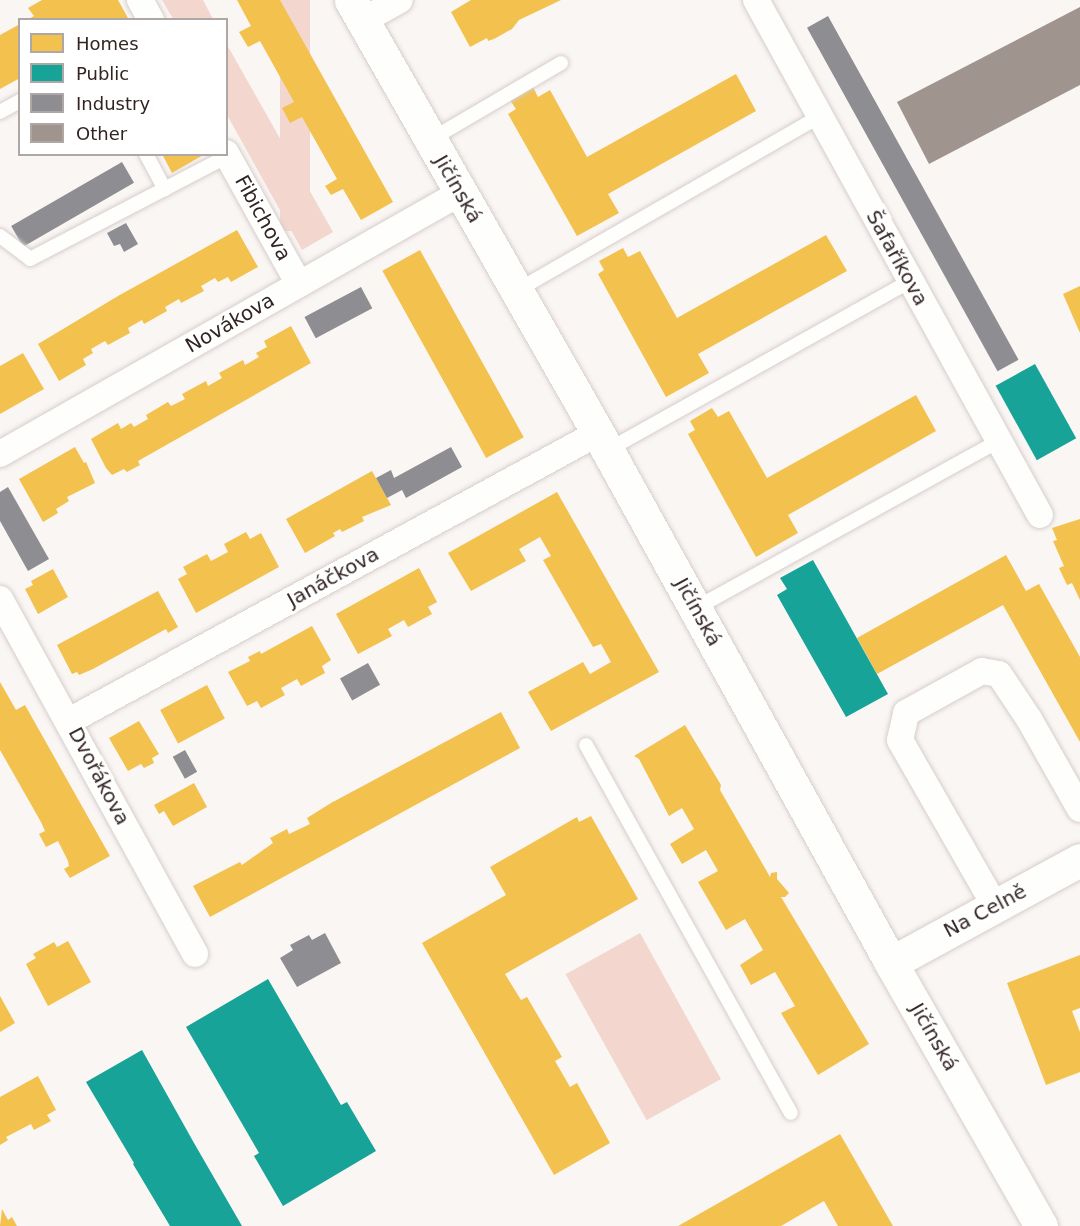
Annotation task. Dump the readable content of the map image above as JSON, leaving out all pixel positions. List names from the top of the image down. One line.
{"streets":{"street":["Jičínská","Fibichova","Šafaříkova","Novákova","Janáčkova","Dvořákova","Na Celně"]},"crossings":[["Jičínská","Novákova"],["Jičínská","Janáčkova"],["Jičínská","Na Celně"],["Fibichova","Novákova"],["Janáčkova","Dvořákova"]],"legend":["Homes","Public","Industry","Other"]}
